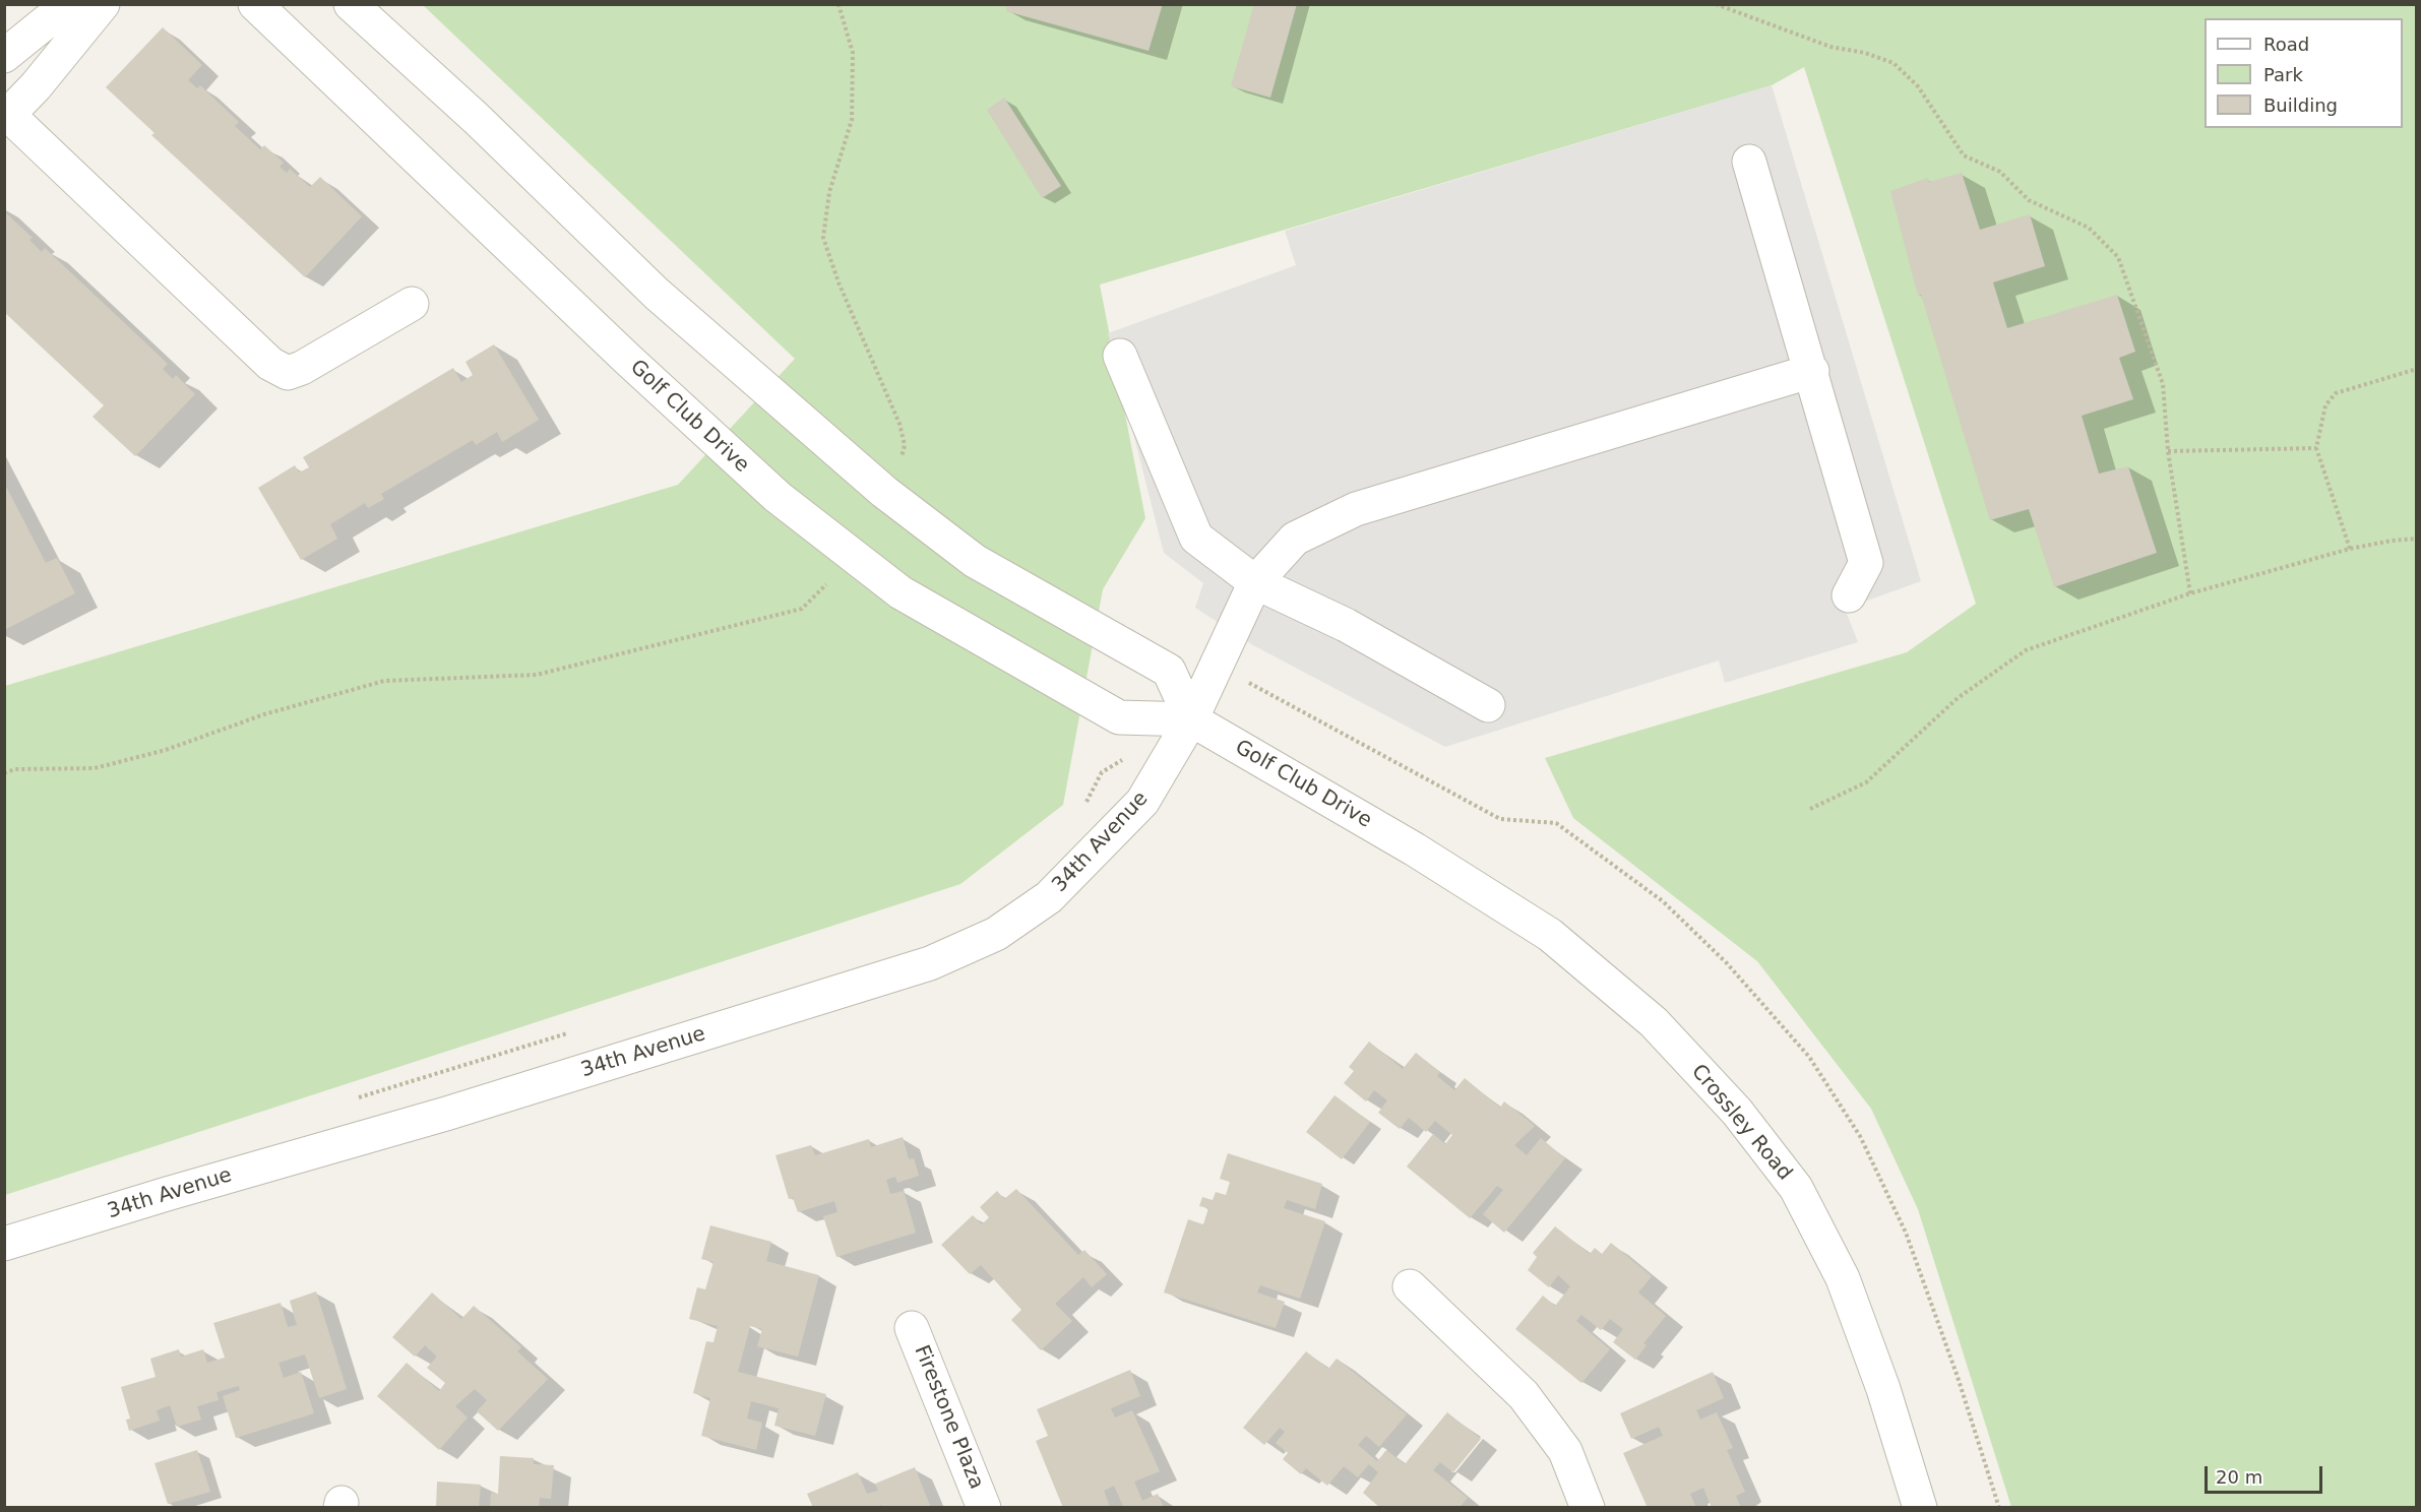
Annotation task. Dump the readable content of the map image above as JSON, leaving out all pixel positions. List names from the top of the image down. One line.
{"streets":{"street":["Golf Club Drive","34th Avenue","Crossley Road","Firestone Plaza"]},"crossings":[["Golf Club Drive","34th Avenue"],["Golf Club Drive","Crossley Road"]],"legend":["Road","Park","Building"],"scale_bar":"20 m"}
